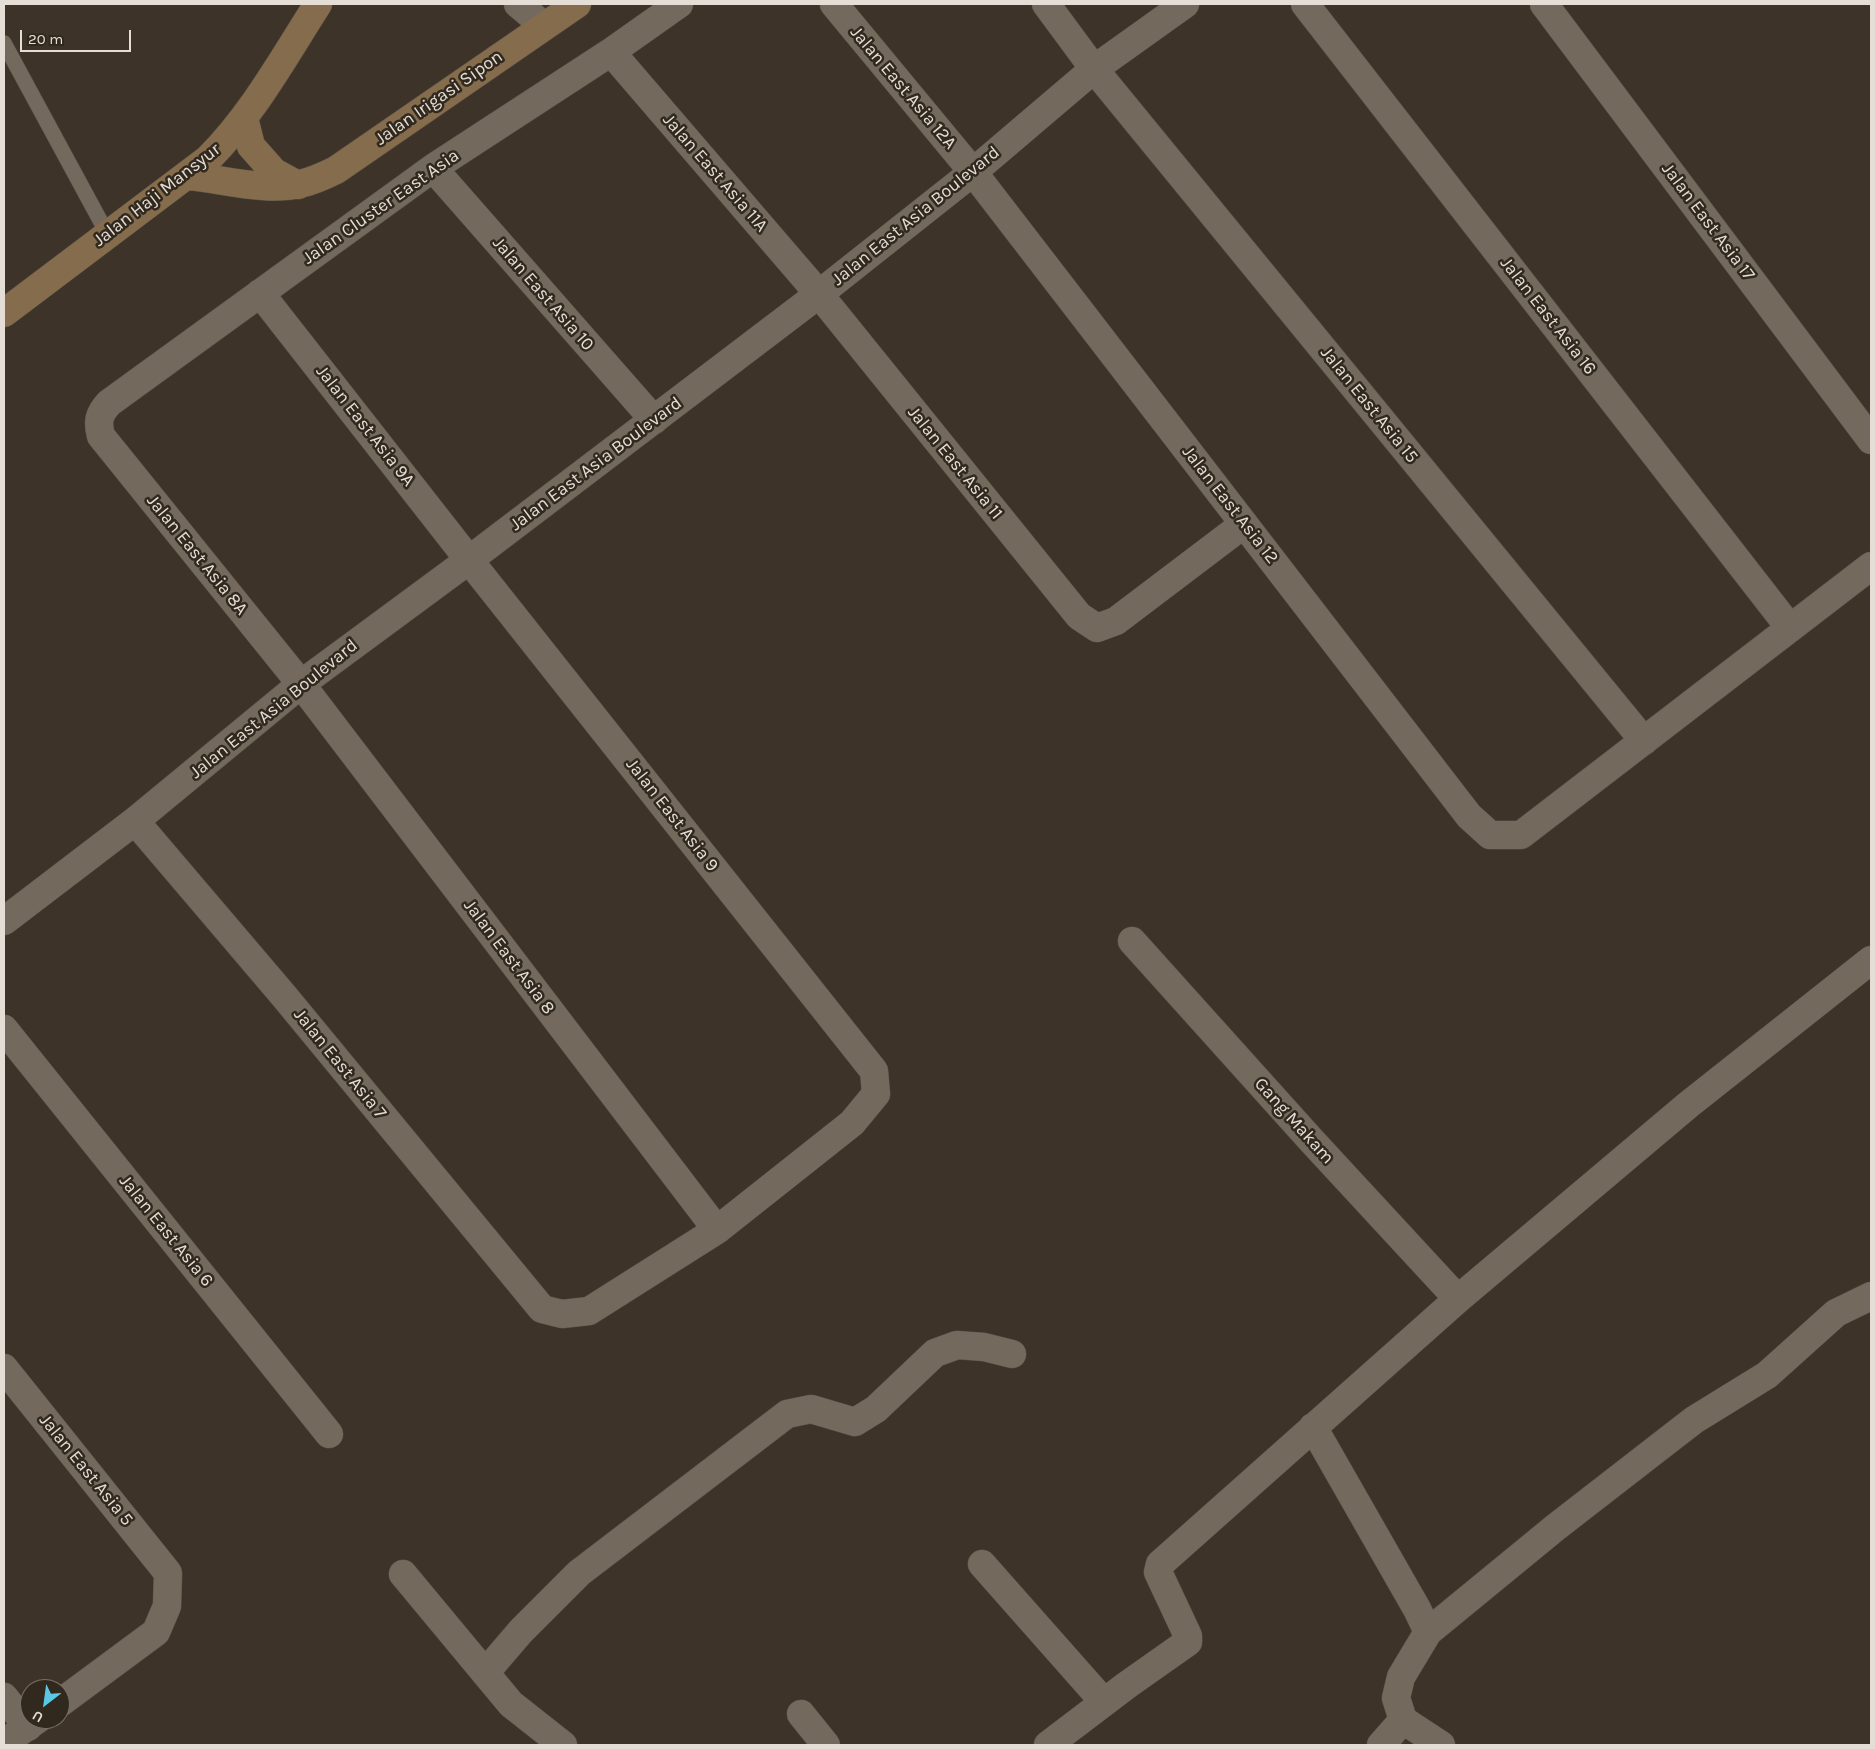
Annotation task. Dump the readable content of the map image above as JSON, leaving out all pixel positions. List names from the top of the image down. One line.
{"streets":{"street":["Jalan East Asia 12A","Jalan Irigasi Sipon","Jalan East Asia 11A","Jalan Haji Mansyur","Jalan Cluster East Asia","Jalan East Asia Boulevard","Jalan East Asia 17","Jalan East Asia 10","Jalan East Asia 16","Jalan East Asia 15","Jalan East Asia 9A","Jalan East Asia 11","Jalan East Asia 12","Jalan East Asia 8A","Jalan East Asia 9","Jalan East Asia 8","Jalan East Asia 7","Gang Makam","Jalan East Asia 6","Jalan East Asia 5"]},"crossings":[["Jalan East Asia 12A","Jalan East Asia Boulevard"],["Jalan East Asia 12A","Jalan East Asia 12"],["Jalan Irigasi Sipon","Jalan Haji Mansyur"],["Jalan East Asia 11A","Jalan Cluster East Asia"],["Jalan East Asia 11A","Jalan East Asia Boulevard"],["Jalan East Asia 11A","Jalan East Asia 11"],["Jalan Cluster East Asia","Jalan East Asia 10"],["Jalan Cluster East Asia","Jalan East Asia 9A"],["Jalan Cluster East Asia","Jalan East Asia 8A"],["Jalan East Asia Boulevard","Jalan East Asia 10"],["Jalan East Asia Boulevard","Jalan East Asia 15"],["Jalan East Asia Boulevard","Jalan East Asia 9A"],["Jalan East Asia Boulevard","Jalan East Asia 11"],["Jalan East Asia Boulevard","Jalan East Asia 12"],["Jalan East Asia Boulevard","Jalan East Asia 8A"],["Jalan East Asia Boulevard","Jalan East Asia 9"],["Jalan East Asia Boulevard","Jalan East Asia 8"],["Jalan East Asia Boulevard","Jalan East Asia 7"],["Jalan East Asia 15","Jalan East Asia 12"],["Jalan East Asia 9A","Jalan East Asia 9"],["Jalan East Asia 11","Jalan East Asia 12"],["Jalan East Asia 8A","Jalan East Asia 8"],["Jalan East Asia 9","Jalan East Asia 8"],["Jalan East Asia 9","Jalan East Asia 7"],["Jalan East Asia 8","Jalan East Asia 7"]],"scale_bar":"20 m","north":"bottom left"}
